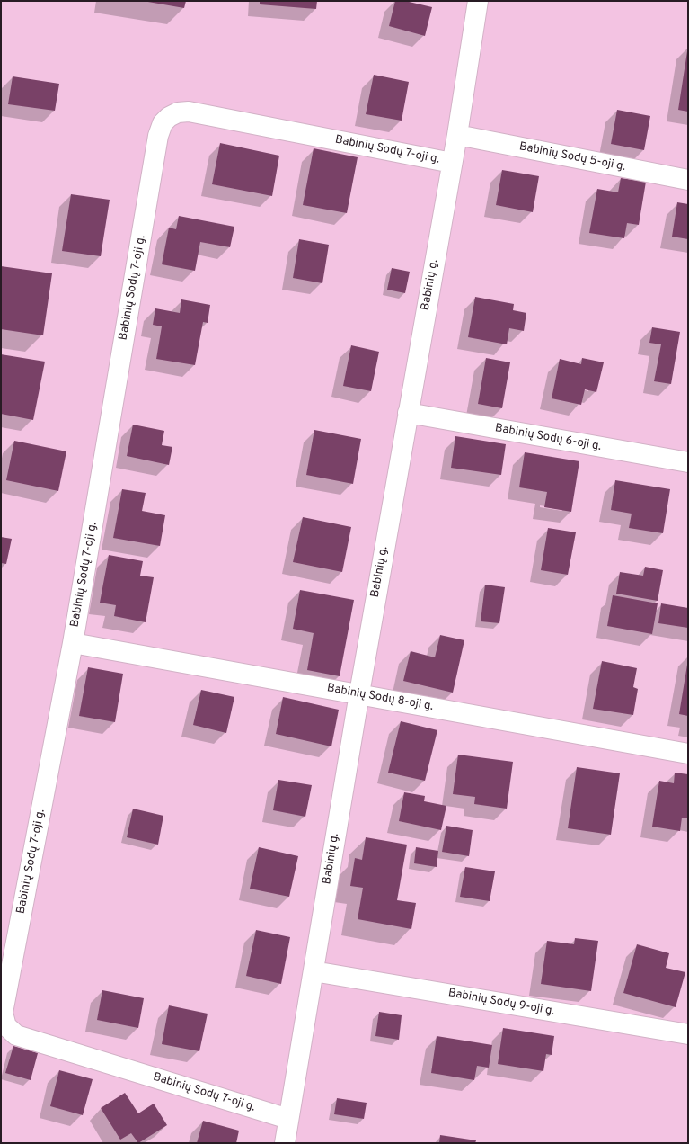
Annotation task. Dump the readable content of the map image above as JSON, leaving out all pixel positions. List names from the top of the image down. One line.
{"streets":{"street":["Babinių Sodų 7-oji g.","Babinių Sodų 5-oji g.","Babinių g.","Babinių Sodų 6-oji g.","Babinių Sodų 8-oji g.","Babinių Sodų 9-oji g."]},"crossings":[["Babinių Sodų 7-oji g.","Babinių g."],["Babinių Sodų 7-oji g.","Babinių Sodų 8-oji g."],["Babinių Sodų 5-oji g.","Babinių g."],["Babinių g.","Babinių Sodų 6-oji g."],["Babinių g.","Babinių Sodų 8-oji g."],["Babinių g.","Babinių Sodų 9-oji g."]]}
